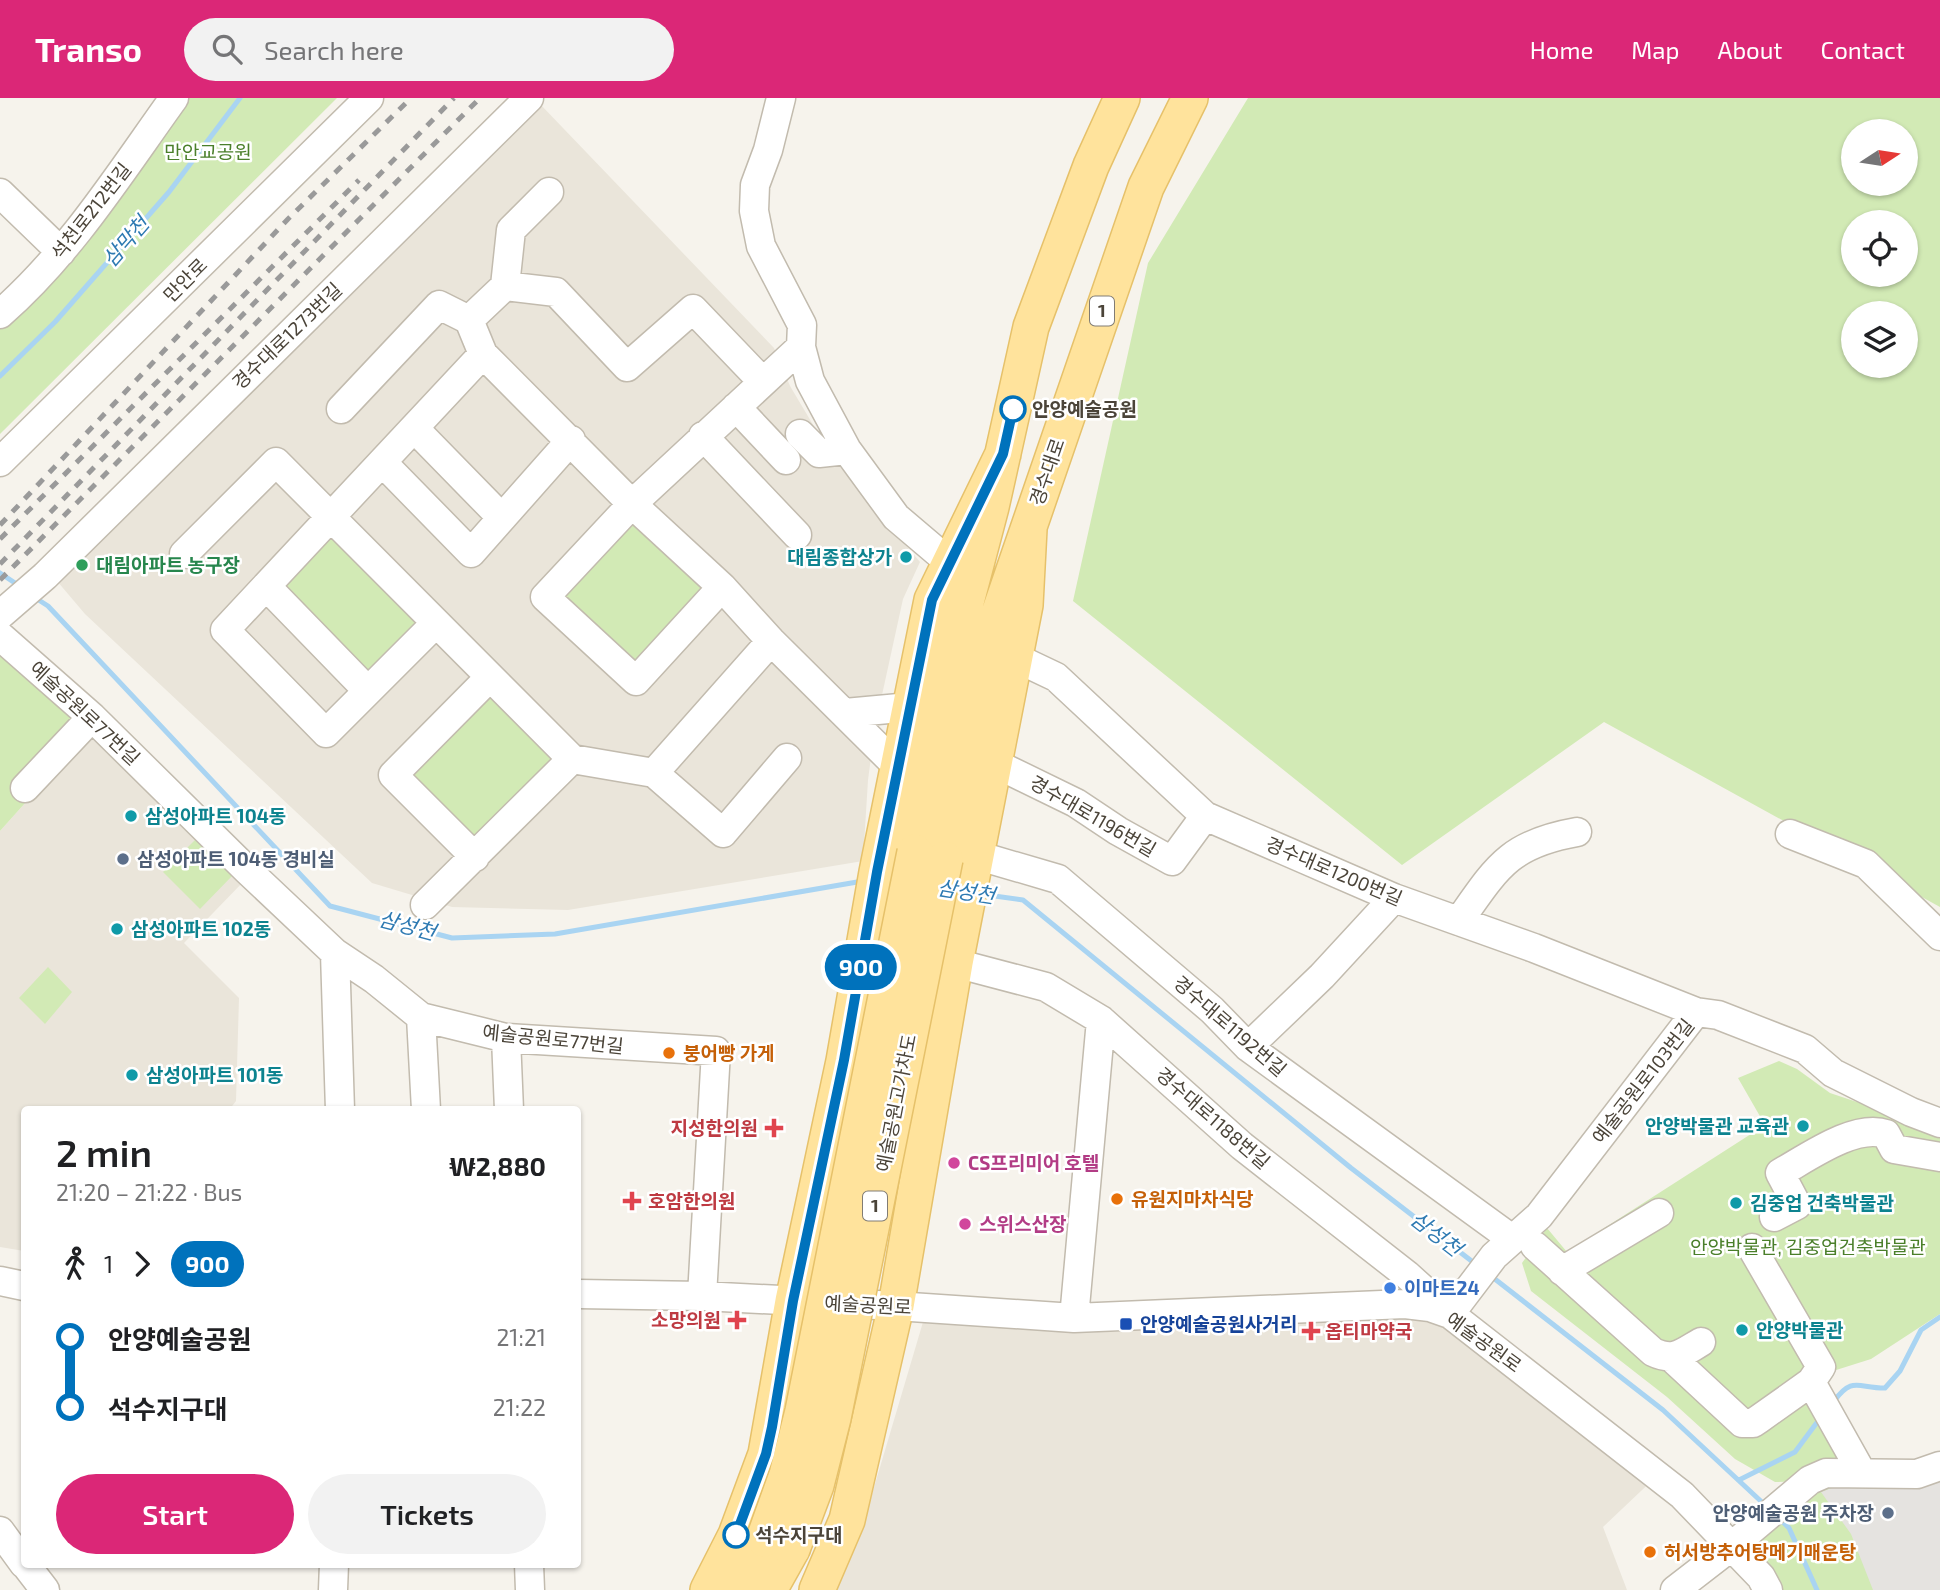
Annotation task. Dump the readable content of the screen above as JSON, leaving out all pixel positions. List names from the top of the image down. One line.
{"streets":{"main road":["1","경수대로","예술공원고가차도"],"street":["석천로212번길","만안로","경수대로1273번길","예술공원로77번길","경수대로1196번길","경수대로1200번길","경수대로1192번길","예술공원로103번길","경수대로1188번길","예술공원로"]},"crossings":[["1","경수대로"],["1","경수대로1192번길"],["1","예술공원고가차도"],["경수대로","경수대로1192번길"],["경수대로","예술공원고가차도"],["예술공원로77번길","예술공원로"],["경수대로1196번길","경수대로1200번길"],["경수대로1200번길","예술공원로103번길"],["경수대로1192번길","예술공원로103번길"],["경수대로1192번길","예술공원고가차도"],["예술공원로103번길","경수대로1188번길"],["예술공원로103번길","예술공원로"],["경수대로1188번길","예술공원로"]],"water":["삼막천","삼성천"],"parks":["만안교공원","안양박물관, 김중업건축박물관"],"places":{"other":["안양예술공원","대림종합상가","대림아파트 농구장","삼성아파트 104동","삼성아파트 104동 경비실","삼성아파트 102동","붕어빵 가게","삼성아파트 101동","안양박물관 교육관","CS프리미어 호텔","유원지마차식당","김중업 건축박물관","스위스산장","이마트24","안양박물관","안양예술공원 주차장","석수지구대","허서방추어탕메기매운탕"],"health":["지성한의원","호암한의원","소망의원","옵티마약국"],"transit":["안양예술공원사거리"]},"lines":["bus line 900"],"north":"right","page":{"header":"Transo","search":"Search here","nav":["Home","Map","About","Contact"],"on_map":"900","heading":["2 min","21:20 – 21:22 · Bus","₩2,880"],"legs":["1","900"],"list":[{"name":"안양예술공원","value":"21:21"},{"name":"석수지구대","value":"21:22"}],"buttons":["Start","Tickets"]}}
